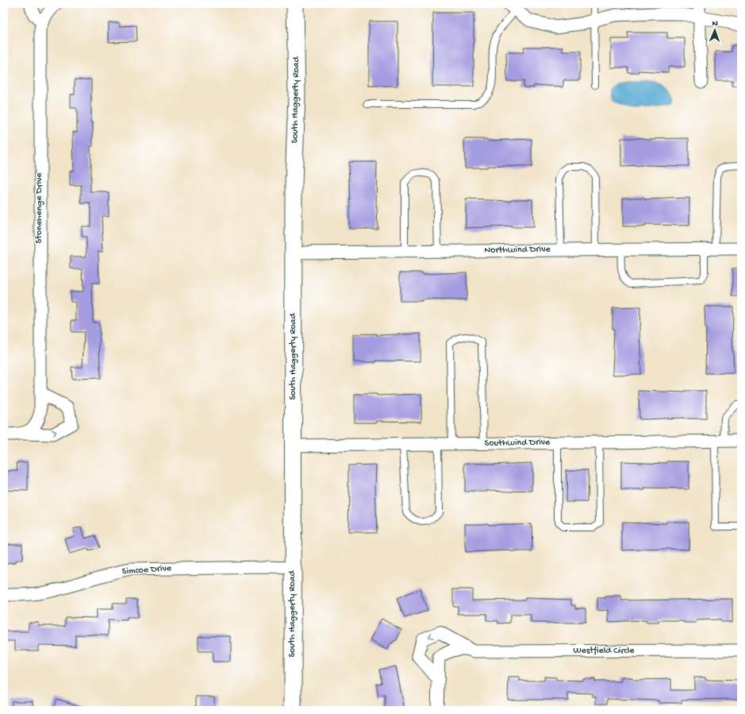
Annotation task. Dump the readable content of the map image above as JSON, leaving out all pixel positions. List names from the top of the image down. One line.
{"streets":{"main road":["South Haggerty Road"],"street":["Stonehenge Drive","Northwind Drive","Southwind Drive","Simcoe Drive","Westfield Circle"]},"crossings":[["South Haggerty Road","Northwind Drive"],["South Haggerty Road","Southwind Drive"],["South Haggerty Road","Simcoe Drive"]],"north":"top"}
